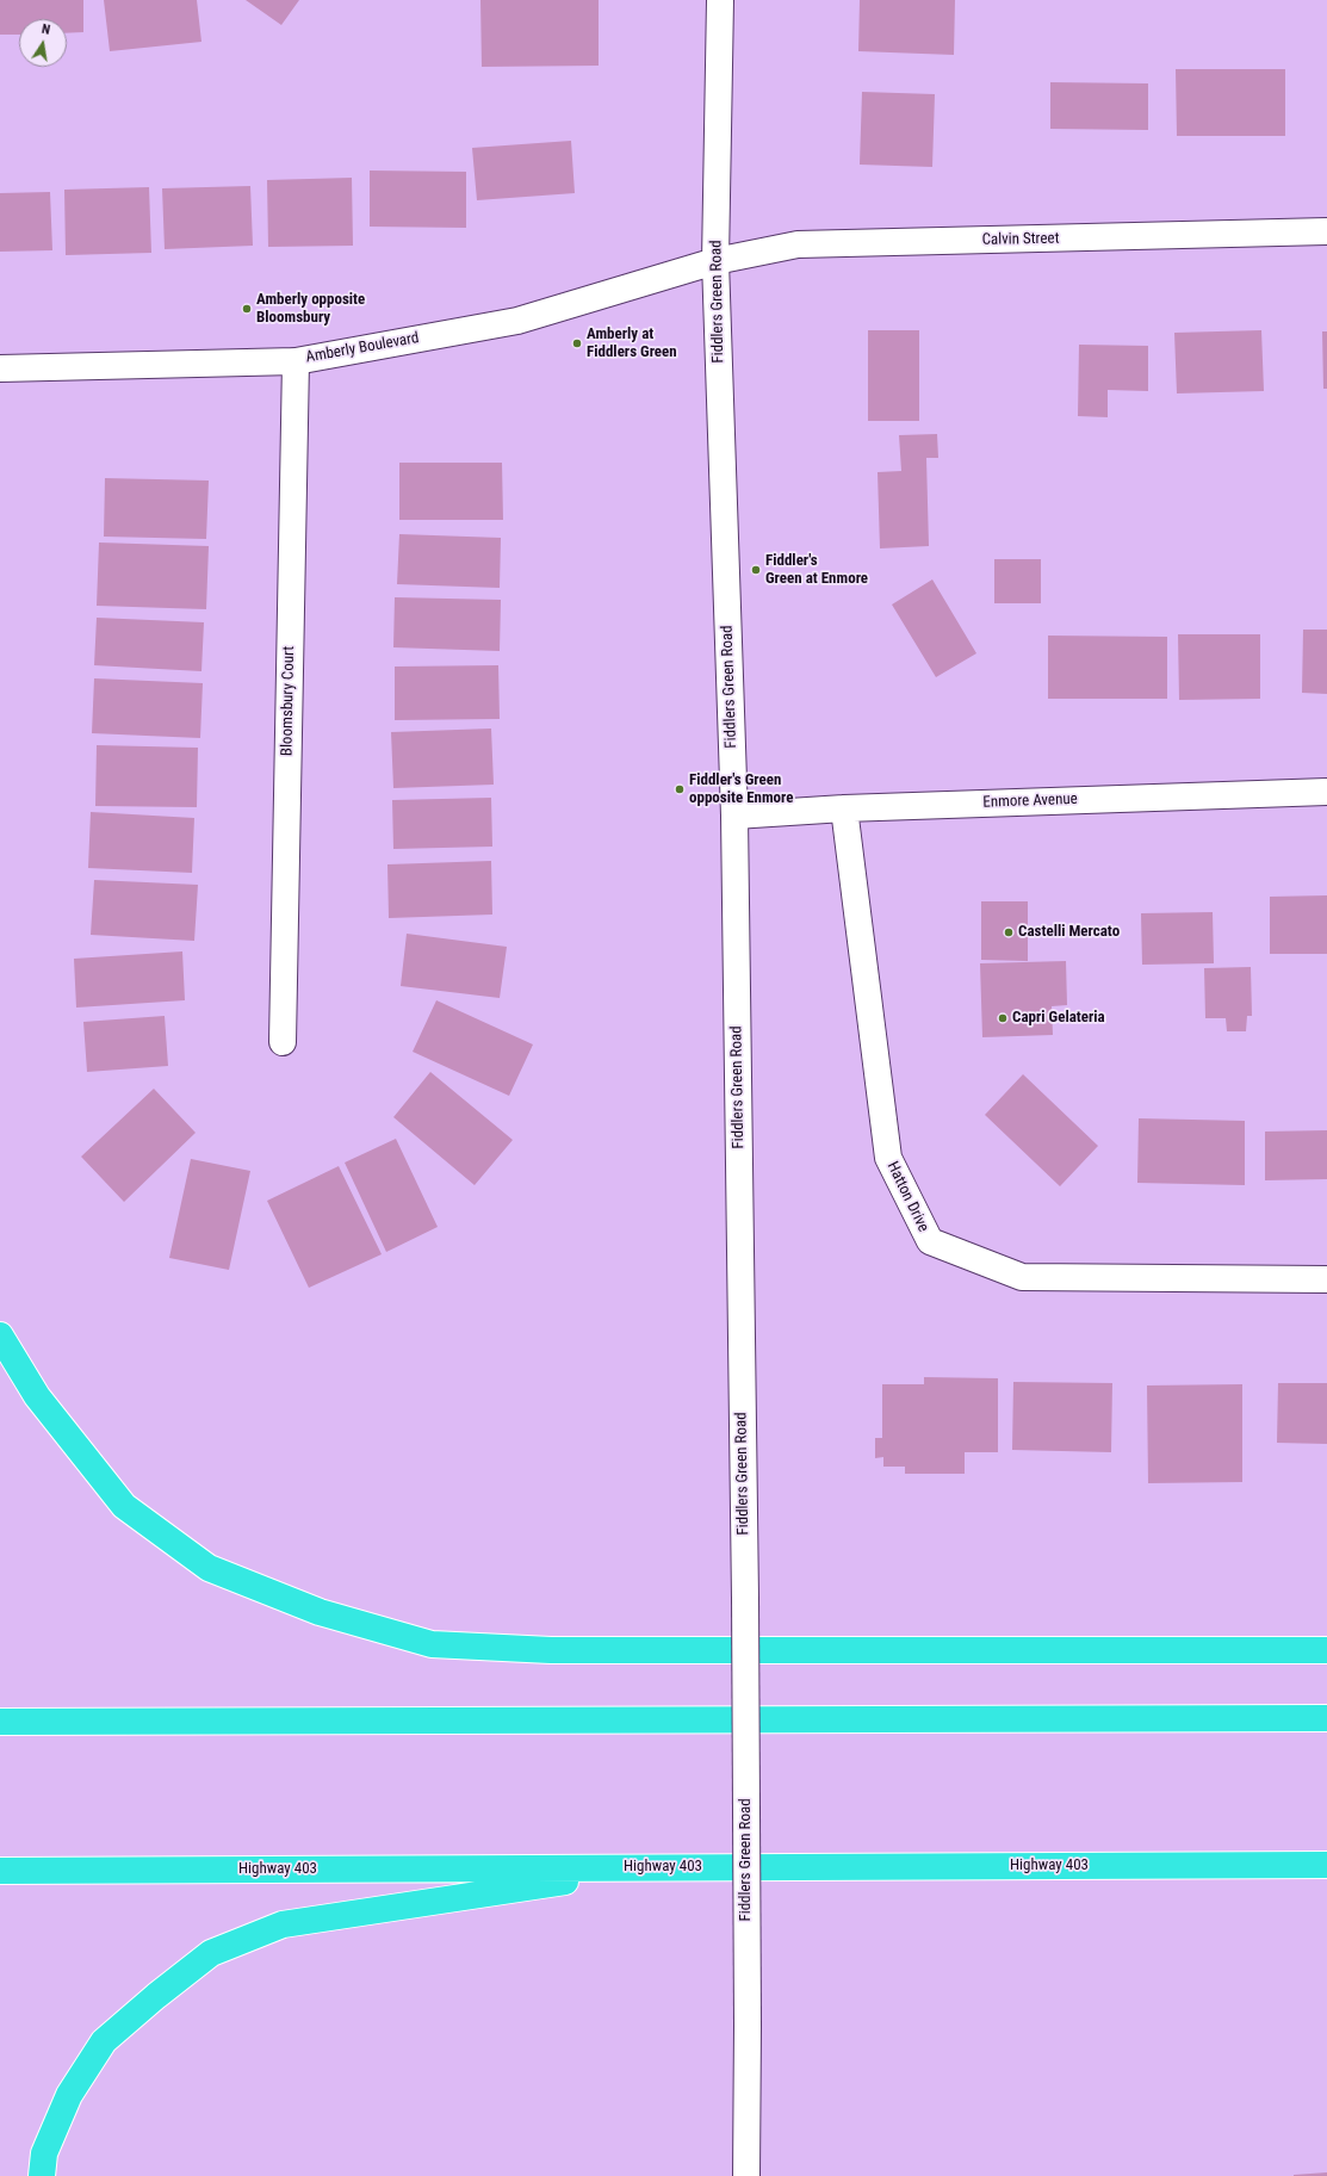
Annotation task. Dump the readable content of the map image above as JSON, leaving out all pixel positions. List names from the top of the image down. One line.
{"streets":{"highway":["Highway 403"],"street":["Calvin Street","Fiddlers Green Road","Amberly Boulevard","Bloomsbury Court","Enmore Avenue","Hatton Drive"]},"crossings":[["Calvin Street","Fiddlers Green Road"],["Calvin Street","Amberly Boulevard"],["Fiddlers Green Road","Amberly Boulevard"],["Fiddlers Green Road","Enmore Avenue"],["Amberly Boulevard","Bloomsbury Court"],["Enmore Avenue","Hatton Drive"]],"places":["Amberly opposite Bloomsbury","Amberly at Fiddlers Green","Fiddler's Green at Enmore","Fiddler's Green opposite Enmore","Castelli Mercato","Capri Gelateria"],"north":"top"}
